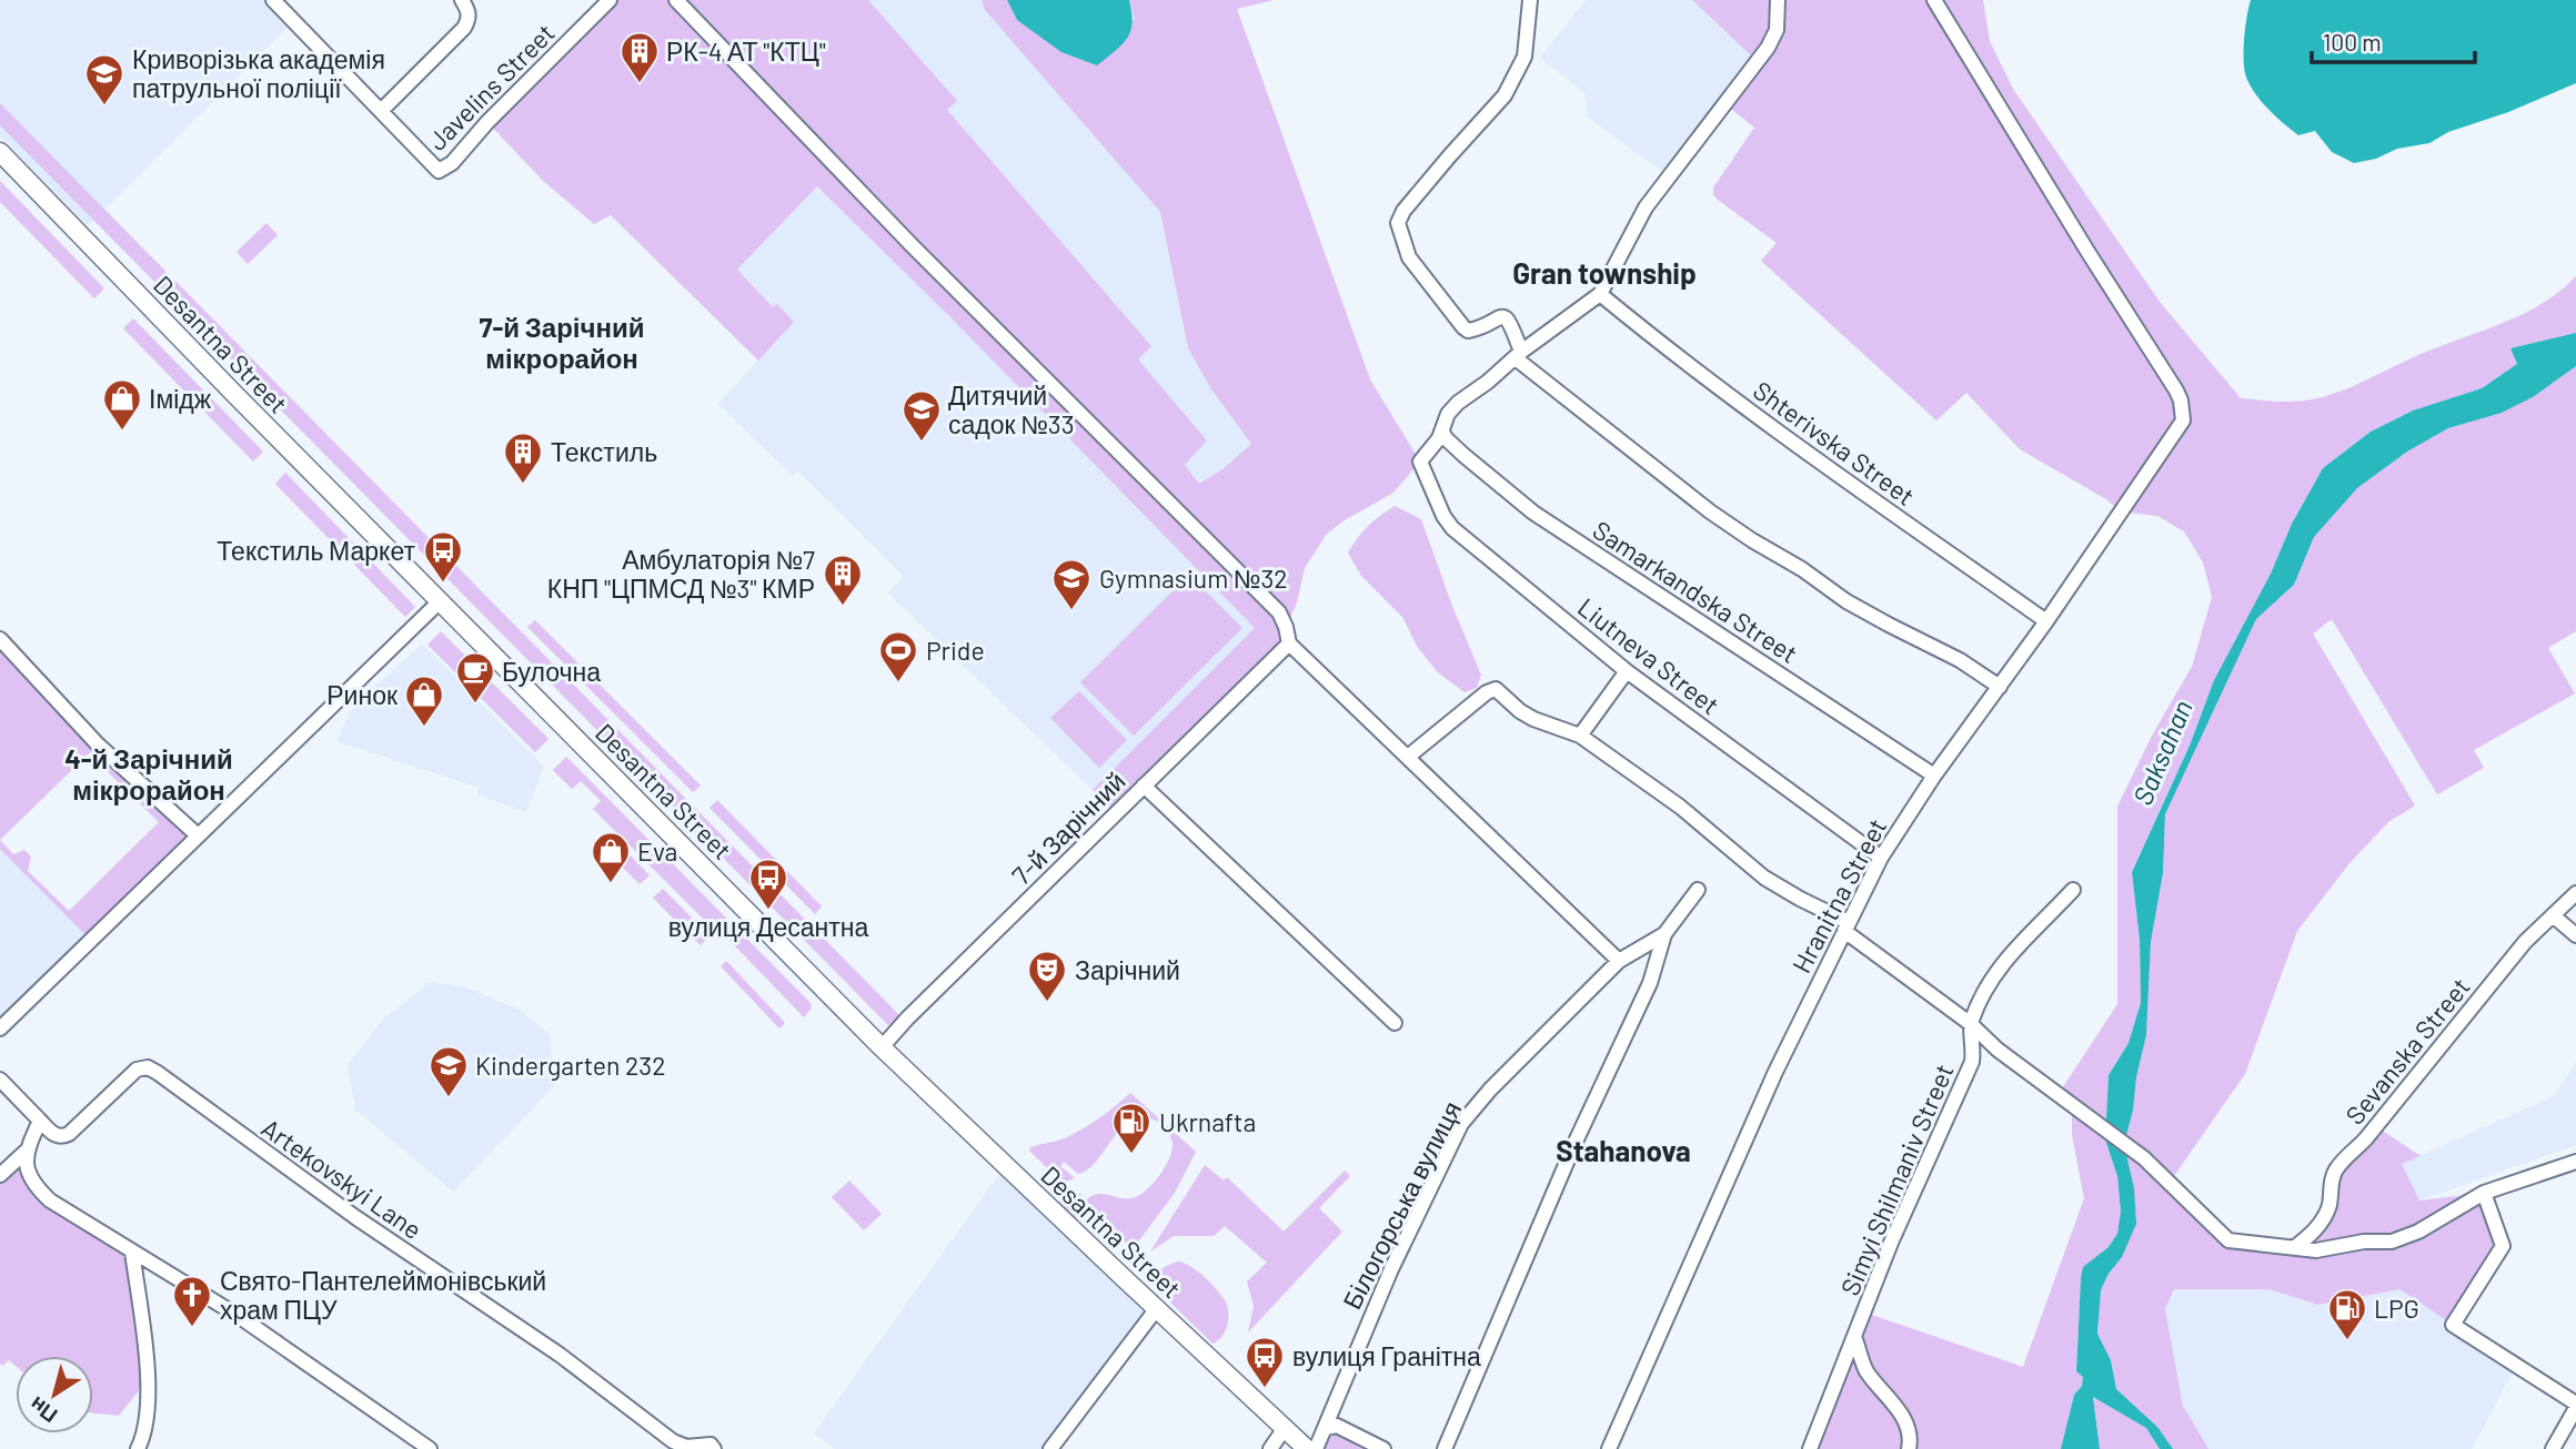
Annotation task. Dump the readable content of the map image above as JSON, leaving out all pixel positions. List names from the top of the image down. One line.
{"streets":{"main road":["Desantna Street"],"street":["Javelins Street","Shterivska Street","Samarkandska Street","Liutneva Street","7-й Зарічний","Hranitna Street","Sevanska Street","Artekovskyi Lane","Simyi Shilmaniv Street","Білогорська вулиця"]},"crossings":[["Desantna Street","7-й Зарічний"],["Shterivska Street","Hranitna Street"],["Samarkandska Street","Liutneva Street"],["Samarkandska Street","Hranitna Street"],["Liutneva Street","Hranitna Street"]],"districts":["Gran township","7-й Зарічний мікрорайон","4-й Зарічний мікрорайон","Stahanova"],"water":["Saksahan"],"places":{"building":["РК-4 АТ \"КТЦ\"","Текстиль","Амбулаторія №7 КНП \"ЦПМСД №3\" КМР"],"school or university":["Криворізька академія патрульної поліції","Дитячий садок №33","Gymnasium №32","Kindergarten 232"],"shop":["Імідж","Ринок","Eva"],"bus stop":["Текстиль Маркет","вулиця Десантна","вулиця Гранітна"],"sports":["Pride"],"cafe":["Булочна"],"theatre":["Зарічний"],"fuel station":["Ukrnafta","LPG"],"church":["Свято-Пантелеймонівський храм ПЦУ"]},"scale_bar":"100 m","north":"bottom left"}
